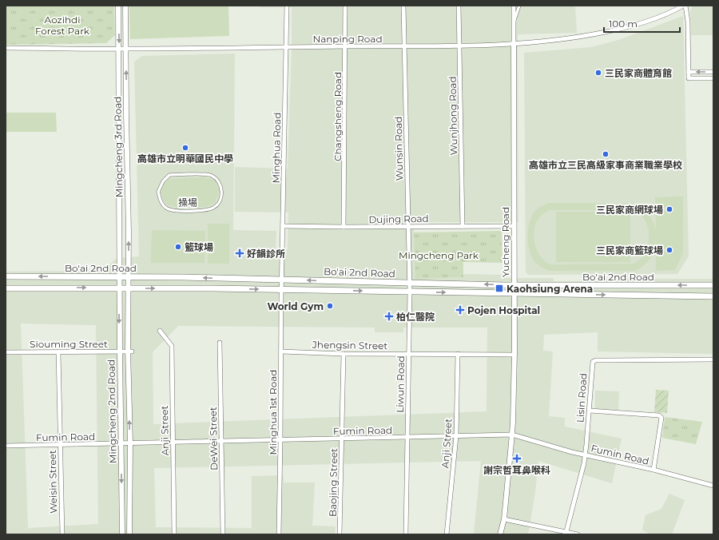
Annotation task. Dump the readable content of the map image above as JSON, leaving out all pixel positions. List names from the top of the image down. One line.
{"streets":{"main road":["Bo'ai 2nd Road"],"street":["Nanping Road","Wunjhong Road","Changsheng Road","Mingcheng 3rd Road","Minghua Road","Wunsin Road","操場","Dujing Road","Yucheng Road","Siouming Street","Jhengsin Street","Liwun Road","Lisin Road","Mingcheng 2nd Road","Minghua 1st Road","Anji Street","Fumin Road","DeWei Street","Weisin Street","Baojing Street"]},"crossings":[["Nanping Road","Wunjhong Road"],["Nanping Road","Changsheng Road"],["Nanping Road","Mingcheng 3rd Road"],["Nanping Road","Minghua Road"],["Nanping Road","Wunsin Road"],["Nanping Road","Yucheng Road"],["Wunjhong Road","Dujing Road"],["Changsheng Road","Dujing Road"],["Mingcheng 3rd Road","Bo'ai 2nd Road"],["Mingcheng 3rd Road","Mingcheng 2nd Road"],["Minghua Road","Dujing Road"],["Minghua Road","Bo'ai 2nd Road"],["Minghua Road","Minghua 1st Road"],["Wunsin Road","Dujing Road"],["Wunsin Road","Bo'ai 2nd Road"],["Wunsin Road","Liwun Road"],["Dujing Road","Yucheng Road"],["Yucheng Road","Bo'ai 2nd Road"],["Yucheng Road","Jhengsin Street"],["Yucheng Road","Fumin Road"],["Bo'ai 2nd Road","Liwun Road"],["Bo'ai 2nd Road","Mingcheng 2nd Road"],["Bo'ai 2nd Road","Minghua 1st Road"],["Siouming Street","Mingcheng 2nd Road"],["Siouming Street","Weisin Street"],["Jhengsin Street","Liwun Road"],["Jhengsin Street","Minghua 1st Road"],["Jhengsin Street","Anji Street"],["Jhengsin Street","Baojing Street"],["Liwun Road","Fumin Road"],["Lisin Road","Fumin Road"],["Mingcheng 2nd Road","Fumin Road"],["Minghua 1st Road","Fumin Road"],["Anji Street","Fumin Road"],["Fumin Road","DeWei Street"],["Fumin Road","Weisin Street"],["Fumin Road","Baojing Street"]],"parks":["Aozihdi Forest Park","Mingcheng Park"],"places":{"other":["三民家商體育館","高雄市立明華國民中學","高雄市立三民高級家事商業職業學校","三民家商網球場","籃球場","三民家商籃球場","World Gym"],"health":["好韻診所","Pojen Hospital","柏仁醫院","謝宗哲耳鼻喉科"],"transit":["Kaohsiung Arena"]},"scale_bar":"100 m"}
